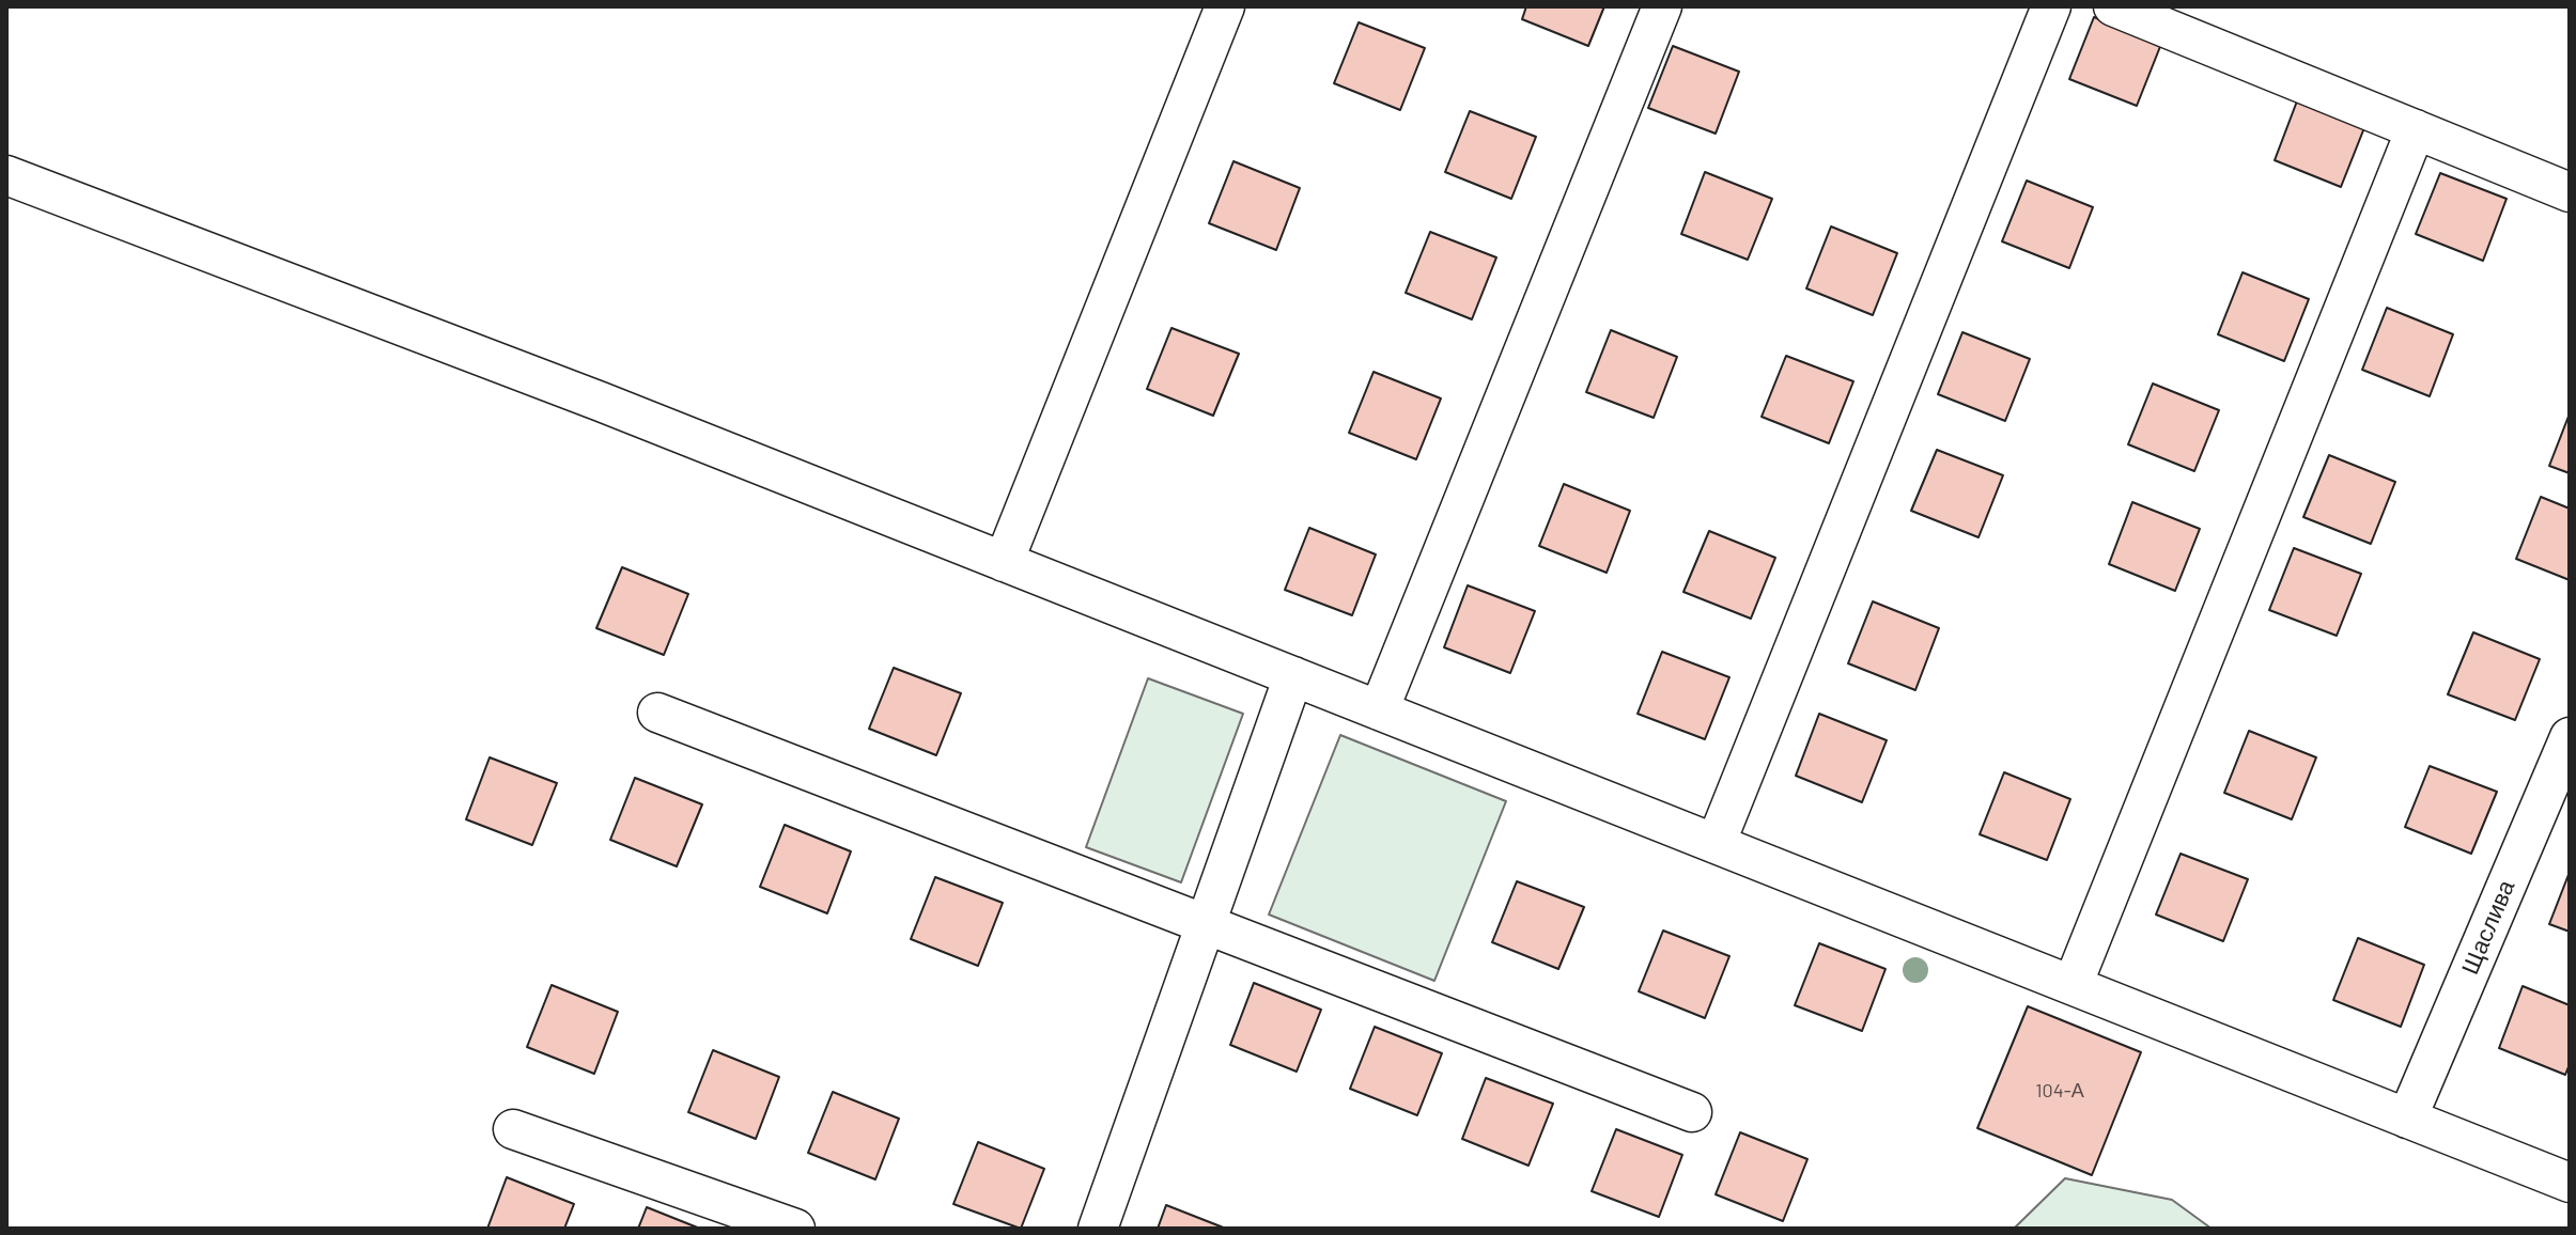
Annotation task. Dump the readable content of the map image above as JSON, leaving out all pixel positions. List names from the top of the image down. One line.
{"streets":{"street":["Щаслива"]},"house_numbers":["104-А"]}
